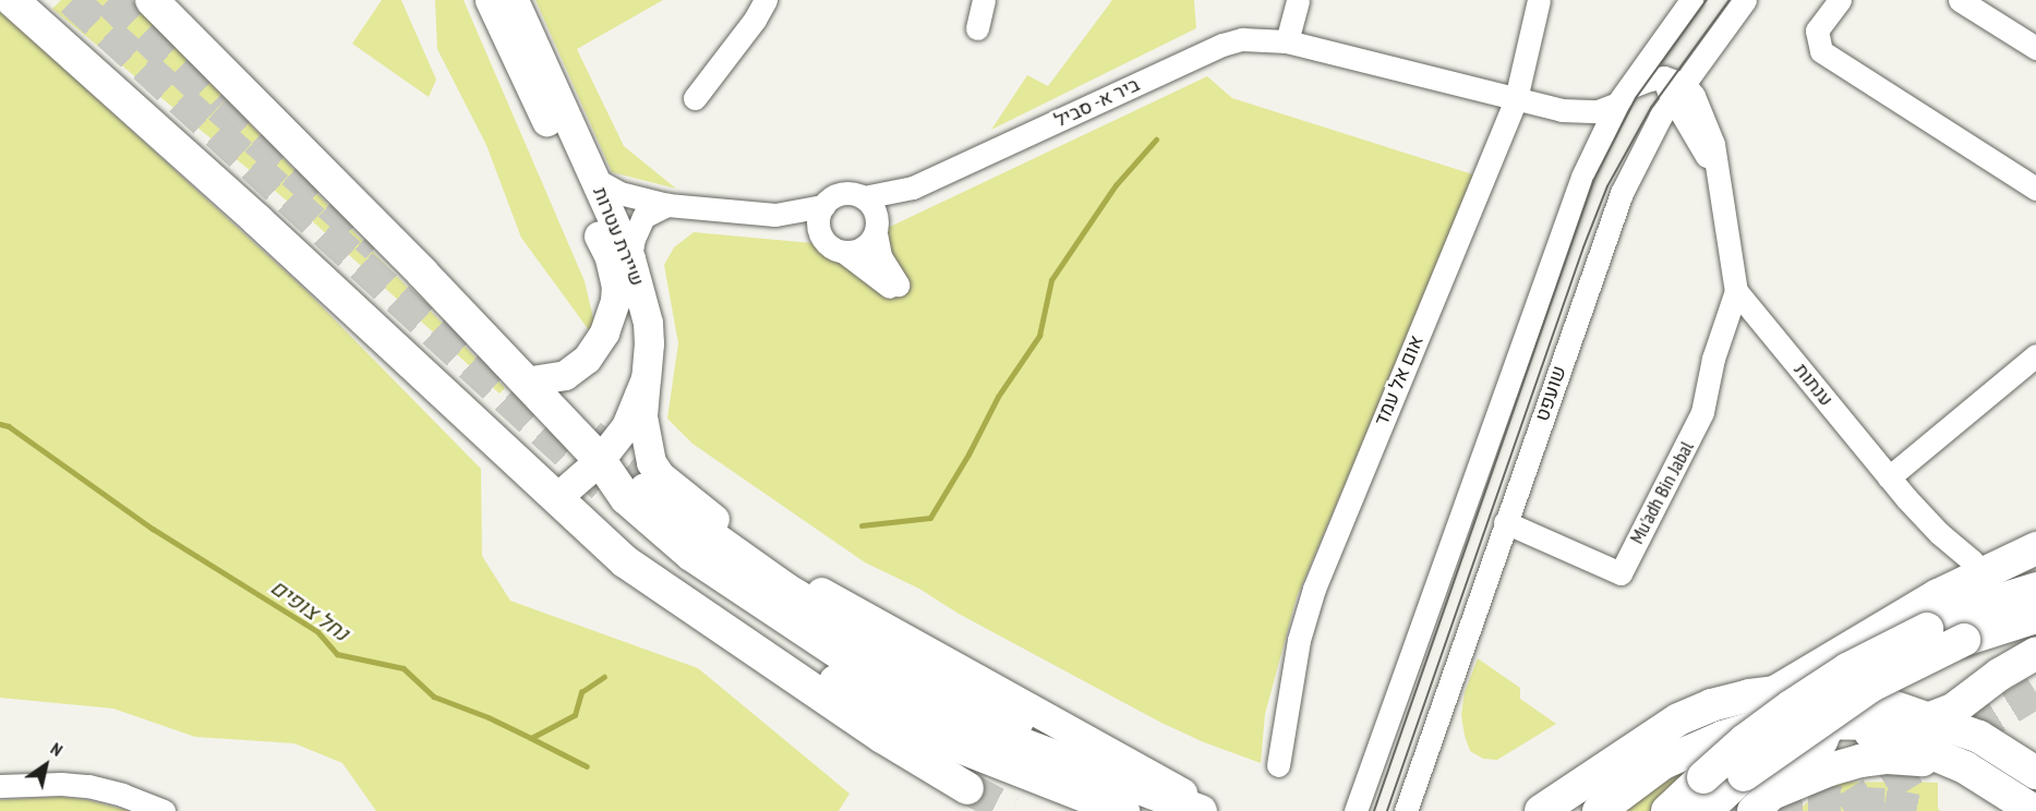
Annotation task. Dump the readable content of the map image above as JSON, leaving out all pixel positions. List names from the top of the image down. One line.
{"streets":{"main road":["שיירת עטרות"],"street":["ביר א- סביל","אום אל עמד","ענתות","שועפט","Mu'adh Bin Jabal"]},"crossings":[["ביר א- סביל","אום אל עמד"],["ענתות","Mu'adh Bin Jabal"],["שועפט","Mu'adh Bin Jabal"]],"water":["נחל צופים"],"north":"top right"}
